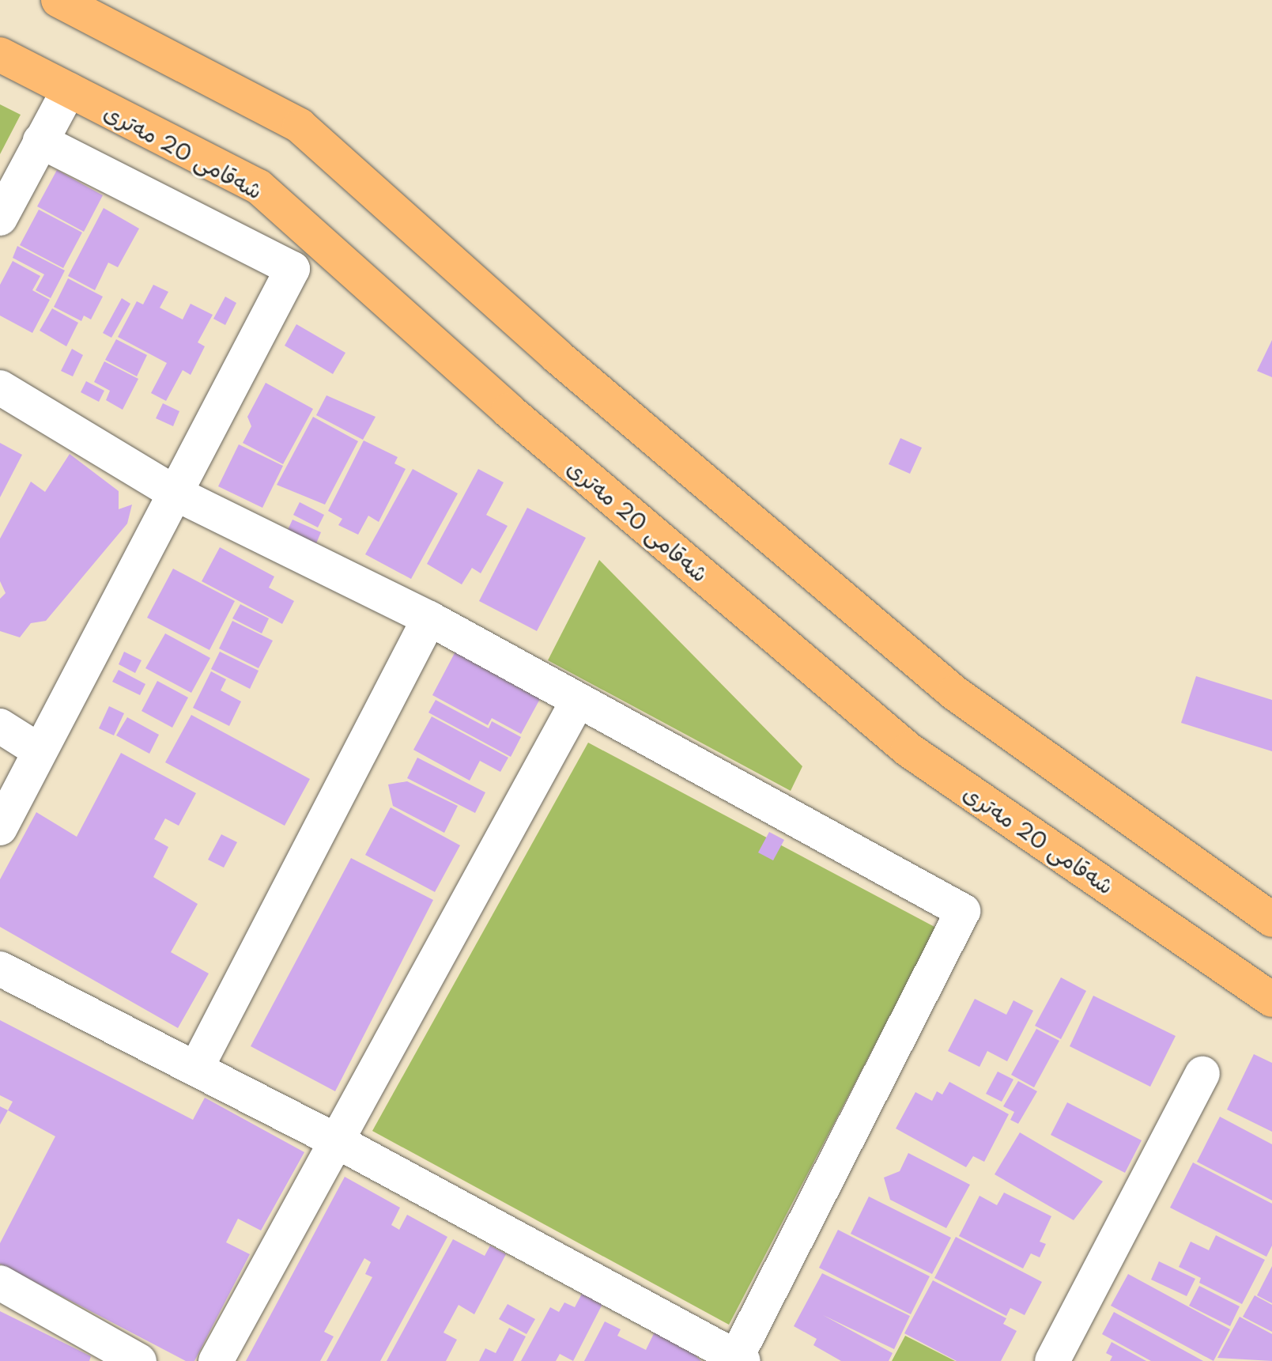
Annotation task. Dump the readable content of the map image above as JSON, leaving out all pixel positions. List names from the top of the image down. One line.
{"streets":{"main road":["شەقامی 20 مەتری"]}}
